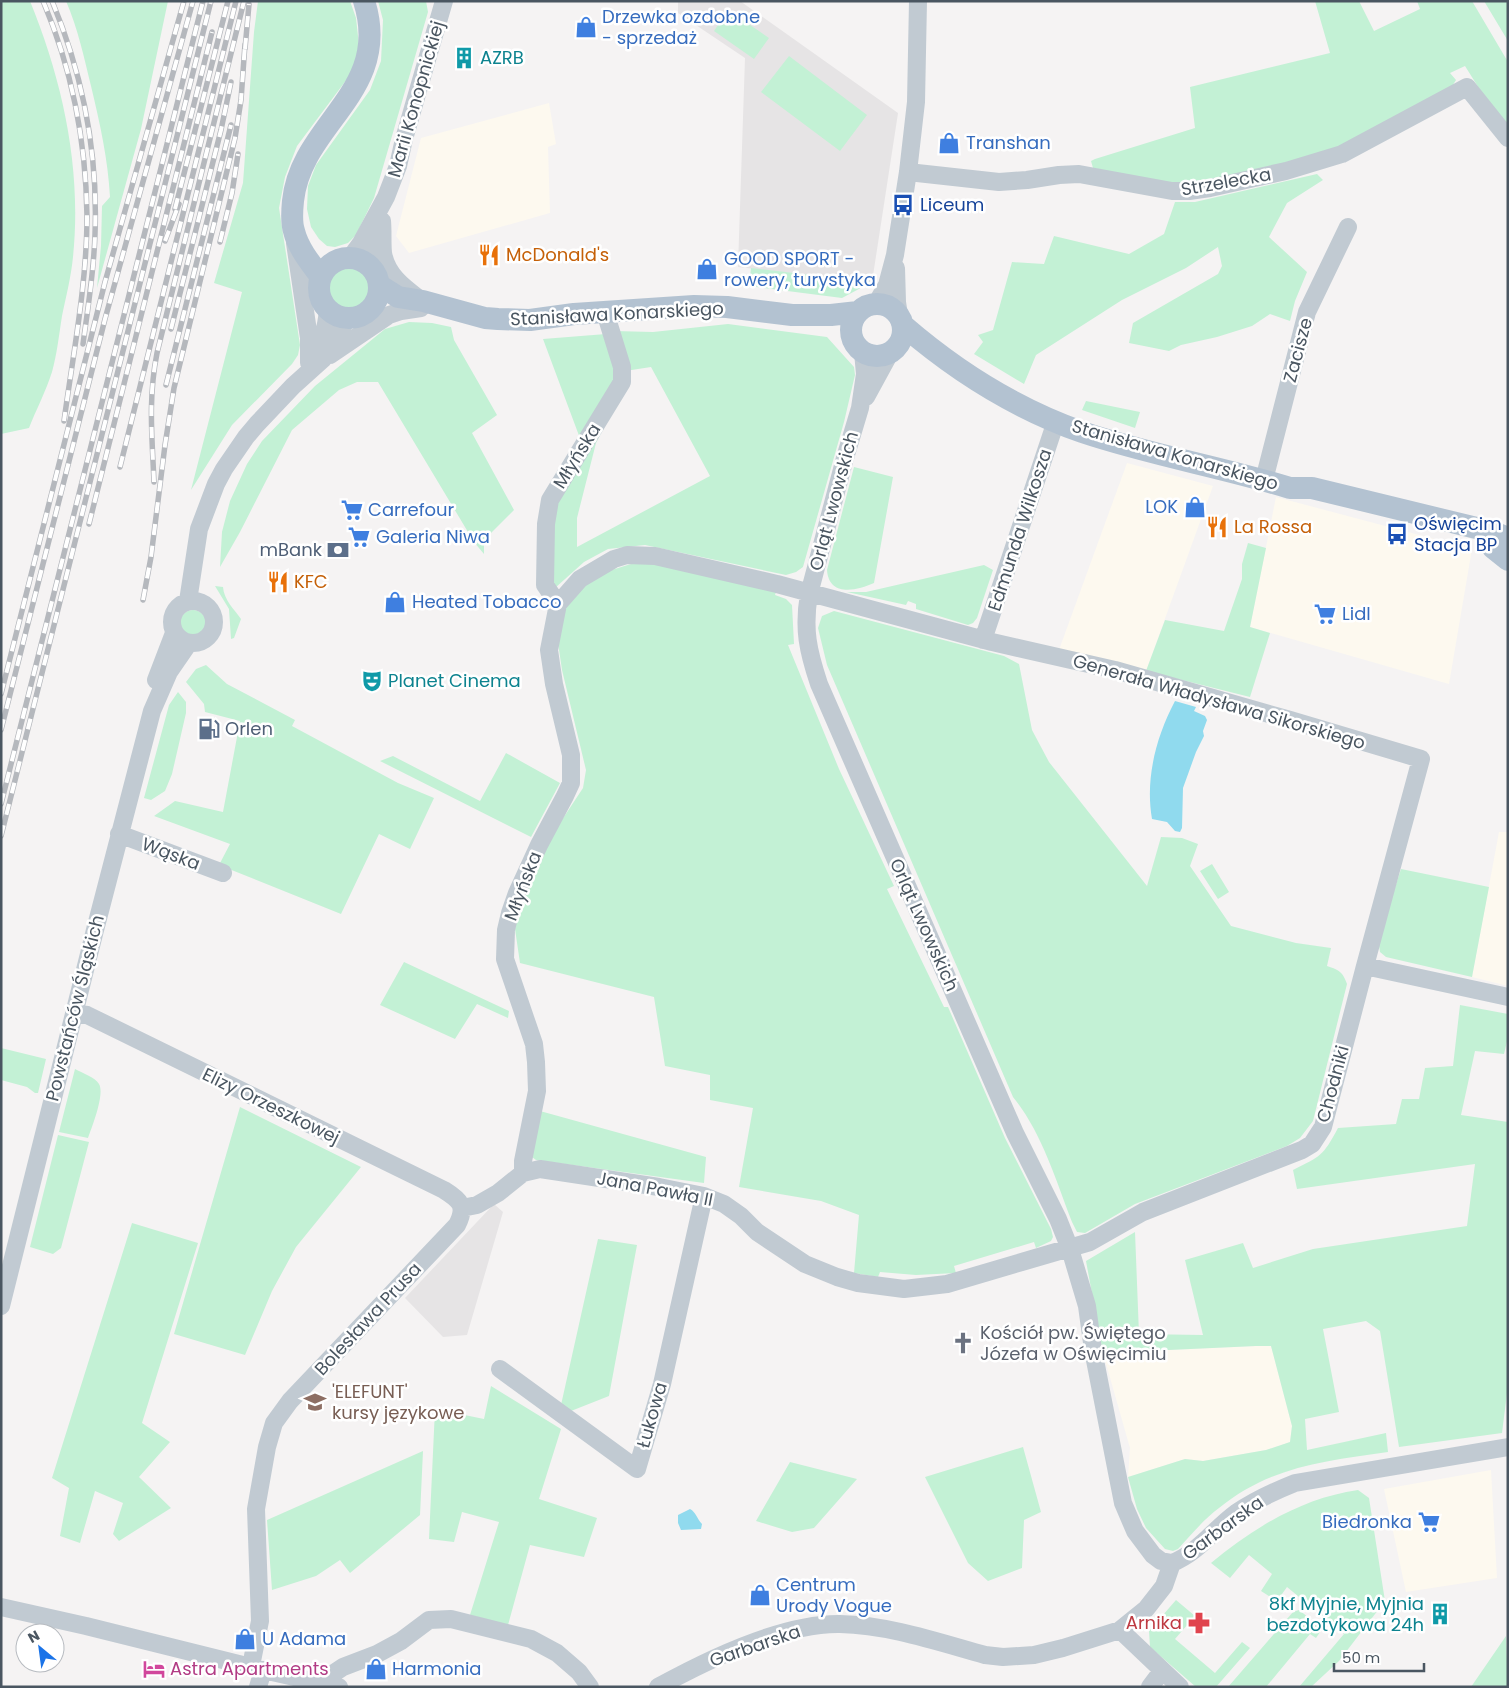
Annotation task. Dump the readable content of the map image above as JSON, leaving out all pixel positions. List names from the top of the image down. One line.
{"streets":{"main road":["Stanisława Konarskiego"],"street":["Marii Konopnickiej","Strzelecka","Zacisze","Młyńska","Orląt Lwowskich","Edmunda Wilkosza","Generała Władysława Sikorskiego","Wąska","Powstańców Śląskich","Chodniki","Elizy Orzeszkowej","Jana Pawła II","Bolesława Prusa","Łukowa","Garbarska"]},"crossings":[["Marii Konopnickiej","Stanisława Konarskiego"],["Stanisława Konarskiego","Zacisze"],["Stanisława Konarskiego","Młyńska"],["Stanisława Konarskiego","Orląt Lwowskich"],["Stanisława Konarskiego","Edmunda Wilkosza"],["Młyńska","Orląt Lwowskich"],["Młyńska","Jana Pawła II"],["Orląt Lwowskich","Generała Władysława Sikorskiego"],["Orląt Lwowskich","Chodniki"],["Orląt Lwowskich","Jana Pawła II"],["Orląt Lwowskich","Garbarska"],["Edmunda Wilkosza","Generała Władysława Sikorskiego"],["Generała Władysława Sikorskiego","Chodniki"],["Wąska","Powstańców Śląskich"],["Powstańców Śląskich","Elizy Orzeszkowej"],["Chodniki","Jana Pawła II"],["Elizy Orzeszkowej","Bolesława Prusa"],["Jana Pawła II","Łukowa"]],"places":{"shop":["Drzewka ozdobne - sprzedaż","Transhan","GOOD SPORT - rowery, turystyka","LOK","Heated Tobacco","Centrum Urody Vogue","U Adama","Harmonia"],"building":["AZRB","8kf Myjnie, Myjnia bezdotykowa 24h"],"bus stop":["Liceum","Oświęcim Stacja BP"],"restaurant":["McDonald's","La Rossa","KFC"],"supermarket":["Carrefour","Galeria Niwa","Lidl","Biedronka"],"bank":["mBank"],"theatre":["Planet Cinema"],"fuel station":["Orlen"],"church":["Kościół pw. Świętego Józefa w Oświęcimiu"],"school or university":["'ELEFUNT' kursy językowe"],"pharmacy":["Arnika"],"hotel":["Astra Apartments"]},"scale_bar":"50 m","north":"top left"}
